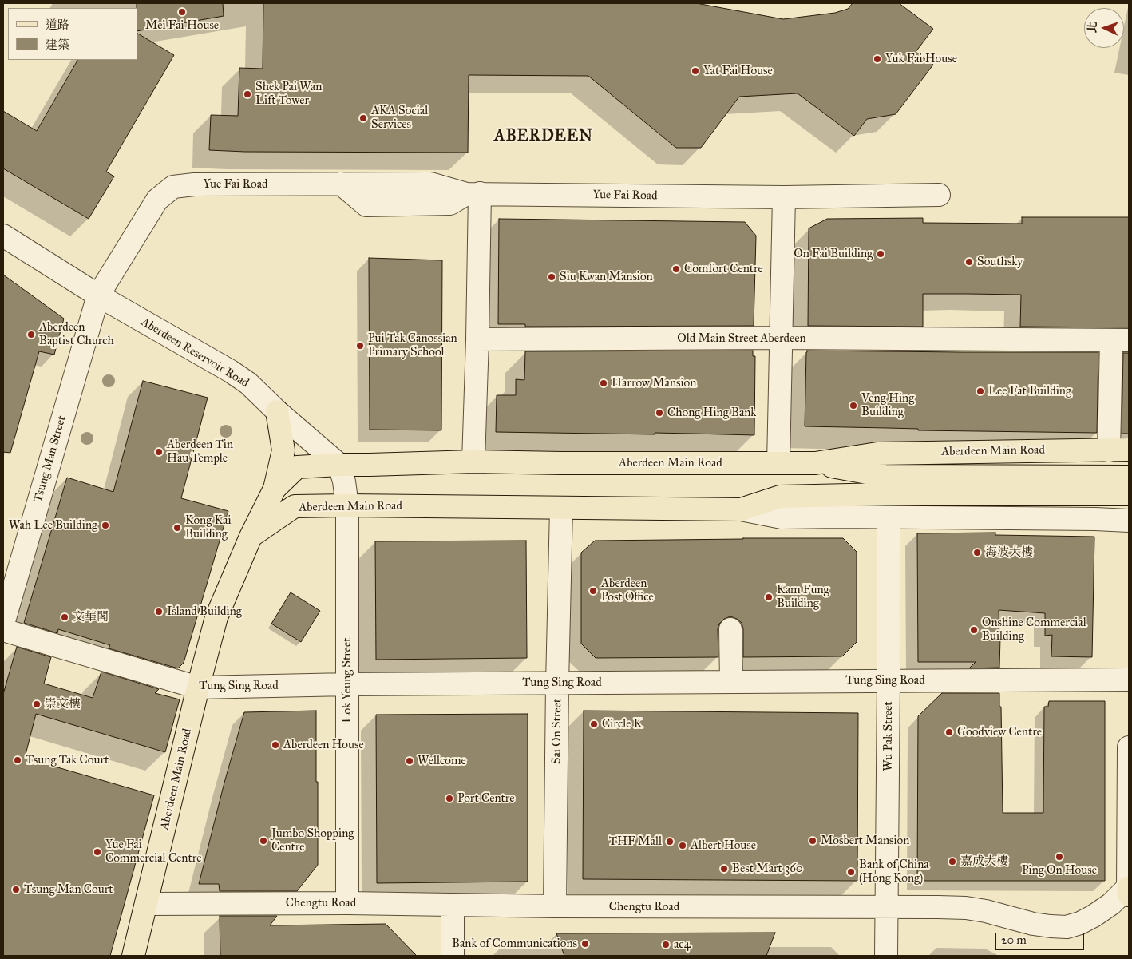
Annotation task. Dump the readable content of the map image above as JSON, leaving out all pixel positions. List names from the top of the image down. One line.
{"streets":{"main road":["Aberdeen Main Road"],"street":["Yue Fai Road","Old Main Street Aberdeen","Aberdeen Reservoir Road","Tsung Man Street","Lok Yeung Street","Tung Sing Road","Sai On Street","Wu Pak Street","Chengtu Road"]},"crossings":[["Yue Fai Road","Aberdeen Reservoir Road"],["Yue Fai Road","Tsung Man Street"],["Aberdeen Reservoir Road","Aberdeen Main Road"],["Aberdeen Reservoir Road","Tsung Man Street"],["Aberdeen Main Road","Lok Yeung Street"],["Aberdeen Main Road","Tung Sing Road"],["Aberdeen Main Road","Sai On Street"],["Aberdeen Main Road","Wu Pak Street"],["Aberdeen Main Road","Chengtu Road"],["Lok Yeung Street","Tung Sing Road"],["Lok Yeung Street","Chengtu Road"],["Tung Sing Road","Sai On Street"],["Tung Sing Road","Wu Pak Street"],["Sai On Street","Chengtu Road"],["Wu Pak Street","Chengtu Road"]],"districts":["ABERDEEN"],"places":["Mei Fai House","Yuk Fai House","Yat Fai House","Shek Pai Wan Lift Tower","AKA Social Services","On Fai Building","Southsky","Comfort Centre","Siu Kwan Mansion","Aberdeen Baptist Church","Pui Tak Canossian Primary School","Harrow Mansion","Lee Fat Building","Veng Hing Building","Chong Hing Bank","Aberdeen Tin Hau Temple","Wah Lee Building","Kong Kai Building","海波大樓","Aberdeen Post Office","Kam Fung Building","Island Building","文華閣","Onshine Commercial Building","崇文樓","Circle K","Goodview Centre","Aberdeen House","Tsung Tak Court","Wellcome","Port Centre","Jumbo Shopping Centre","Mosbert Mansion","THF Mall","Albert House","Yue Fai Commercial Centre","Ping On House","嘉成大樓","Best Mart 360","Bank of China (Hong Kong)","Tsung Man Court","Bank of Communications","ac4"],"legend":["道路","建築"],"scale_bar":"20 m","north":"left"}
